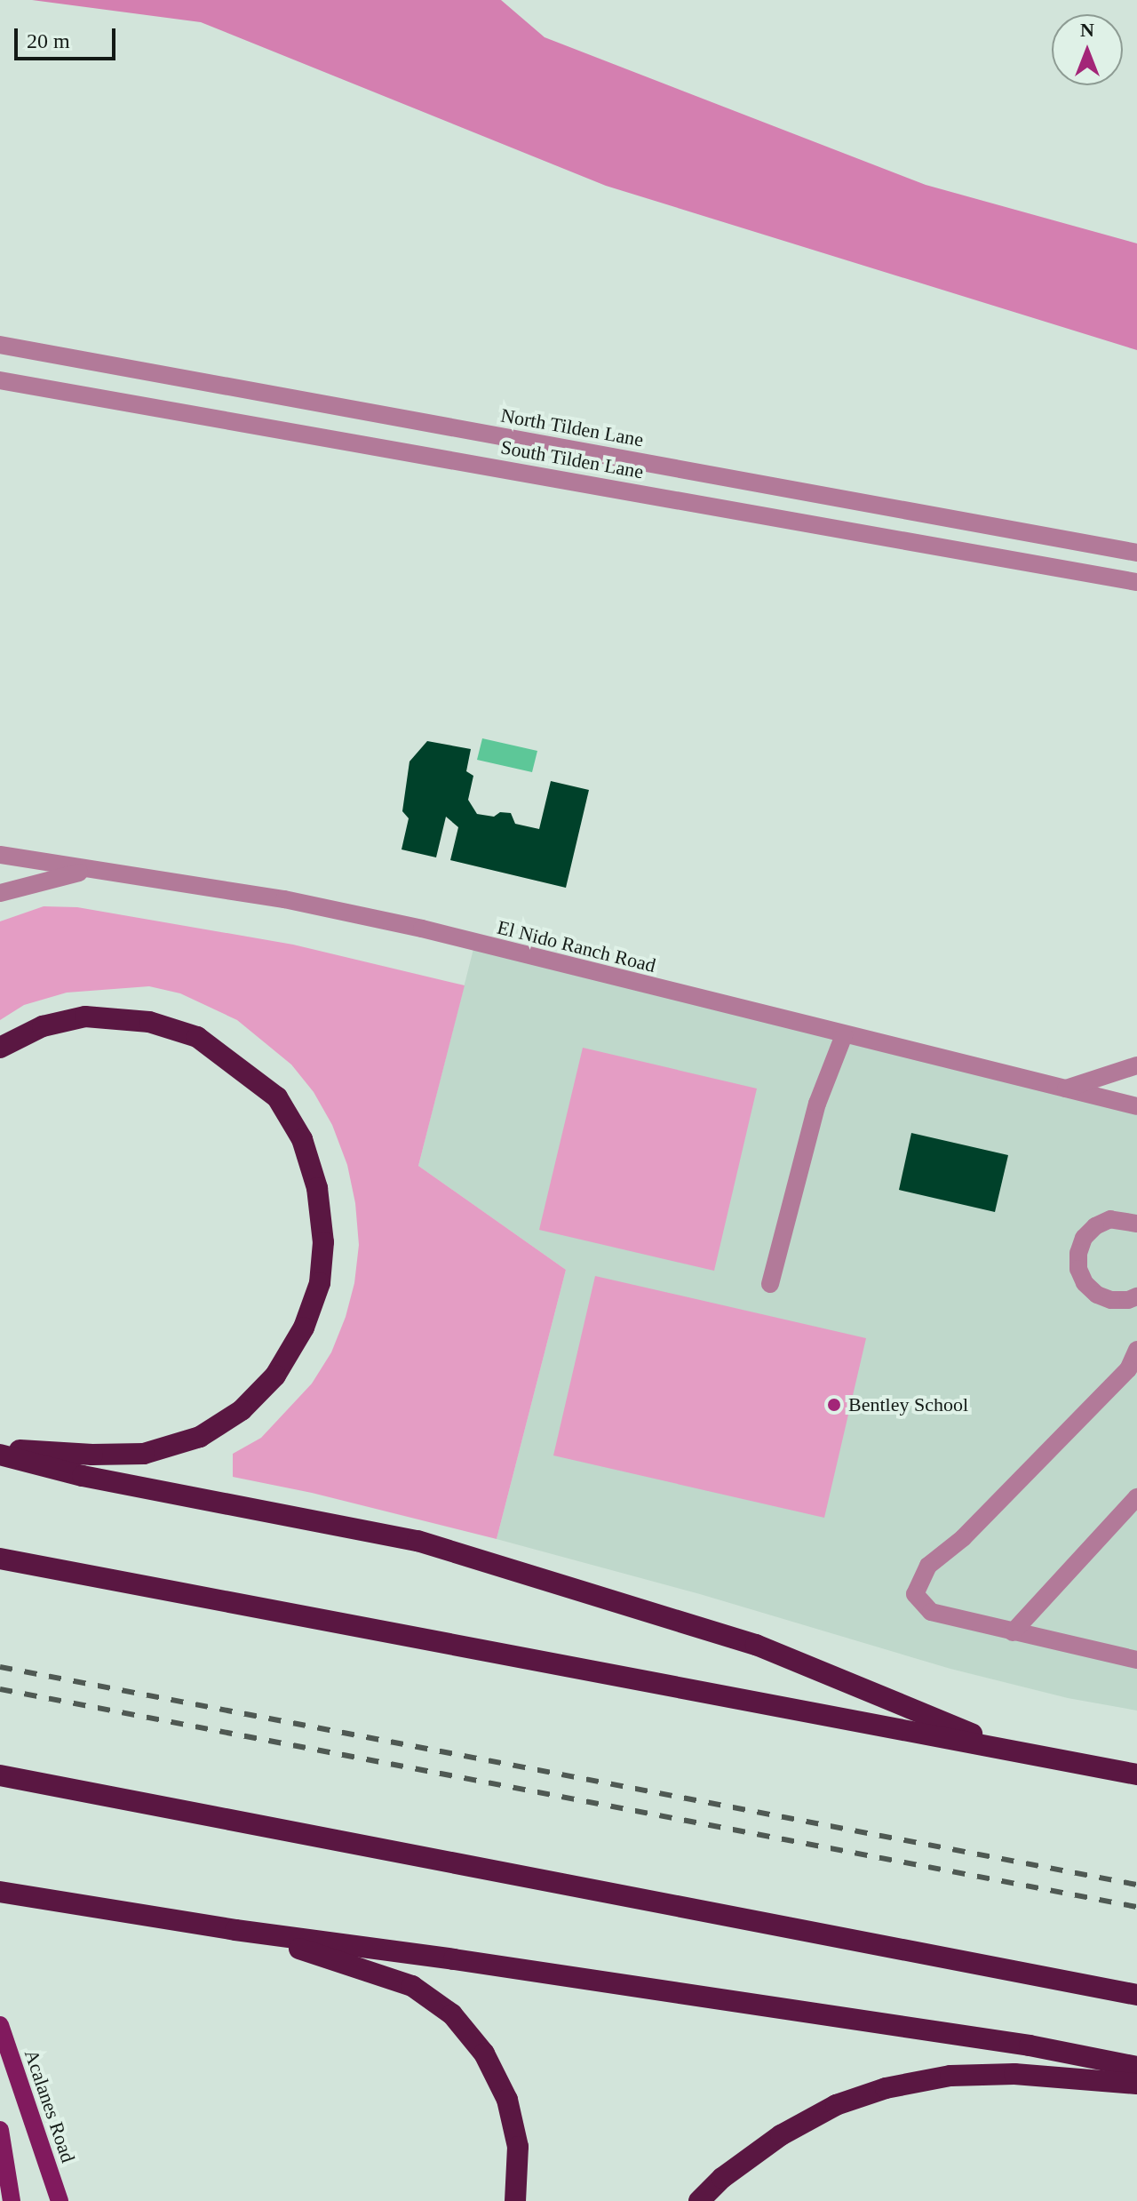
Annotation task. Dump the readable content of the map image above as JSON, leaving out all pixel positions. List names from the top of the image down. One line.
{"streets":{"main road":["Acalanes Road"],"street":["North Tilden Lane","South Tilden Lane","El Nido Ranch Road"]},"places":["Bentley School"],"scale_bar":"20 m","north":"top"}
